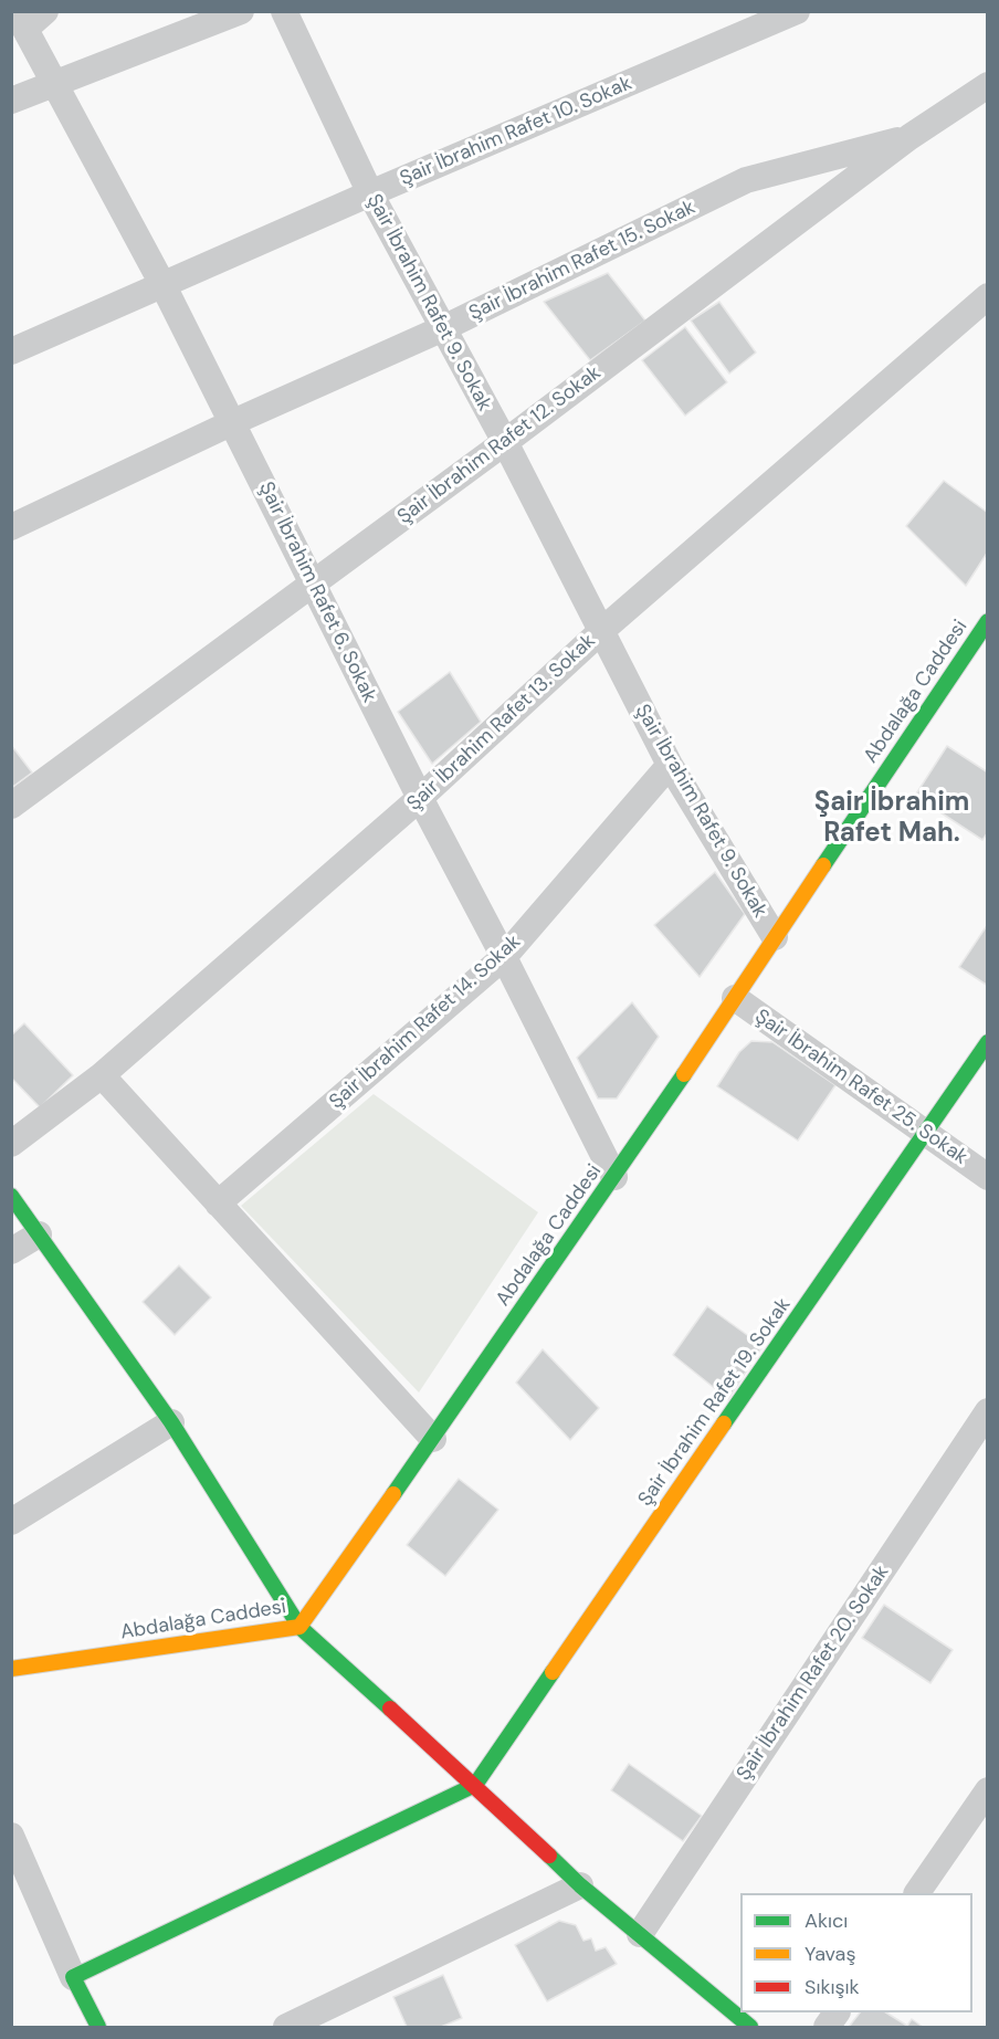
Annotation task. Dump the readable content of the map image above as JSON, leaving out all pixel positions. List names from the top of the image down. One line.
{"streets":{"street":["Şair İbrahim Rafet 10. Sokak","Şair İbrahim Rafet 15. Sokak","Şair İbrahim Rafet 9. Sokak","Şair İbrahim Rafet 12. Sokak","Şair İbrahim Rafet 6. Sokak","Abdalağa Caddesi","Şair İbrahim Rafet 13. Sokak","Şair İbrahim Rafet 14. Sokak","Şair İbrahim Rafet 25. Sokak","Şair İbrahim Rafet 19. Sokak","Şair İbrahim Rafet 20. Sokak"]},"crossings":[["Şair İbrahim Rafet 10. Sokak","Şair İbrahim Rafet 9. Sokak"],["Şair İbrahim Rafet 10. Sokak","Şair İbrahim Rafet 6. Sokak"],["Şair İbrahim Rafet 15. Sokak","Şair İbrahim Rafet 9. Sokak"],["Şair İbrahim Rafet 15. Sokak","Şair İbrahim Rafet 12. Sokak"],["Şair İbrahim Rafet 15. Sokak","Şair İbrahim Rafet 6. Sokak"],["Şair İbrahim Rafet 9. Sokak","Şair İbrahim Rafet 12. Sokak"],["Şair İbrahim Rafet 9. Sokak","Abdalağa Caddesi"],["Şair İbrahim Rafet 9. Sokak","Şair İbrahim Rafet 13. Sokak"],["Şair İbrahim Rafet 9. Sokak","Şair İbrahim Rafet 14. Sokak"],["Şair İbrahim Rafet 12. Sokak","Şair İbrahim Rafet 6. Sokak"],["Şair İbrahim Rafet 6. Sokak","Abdalağa Caddesi"],["Şair İbrahim Rafet 6. Sokak","Şair İbrahim Rafet 13. Sokak"],["Şair İbrahim Rafet 6. Sokak","Şair İbrahim Rafet 14. Sokak"],["Abdalağa Caddesi","Şair İbrahim Rafet 25. Sokak"],["Şair İbrahim Rafet 25. Sokak","Şair İbrahim Rafet 19. Sokak"]],"districts":["Şair İbrahim Rafet Mah."],"legend":["Akıcı","Yavaş","Sıkışık"]}
